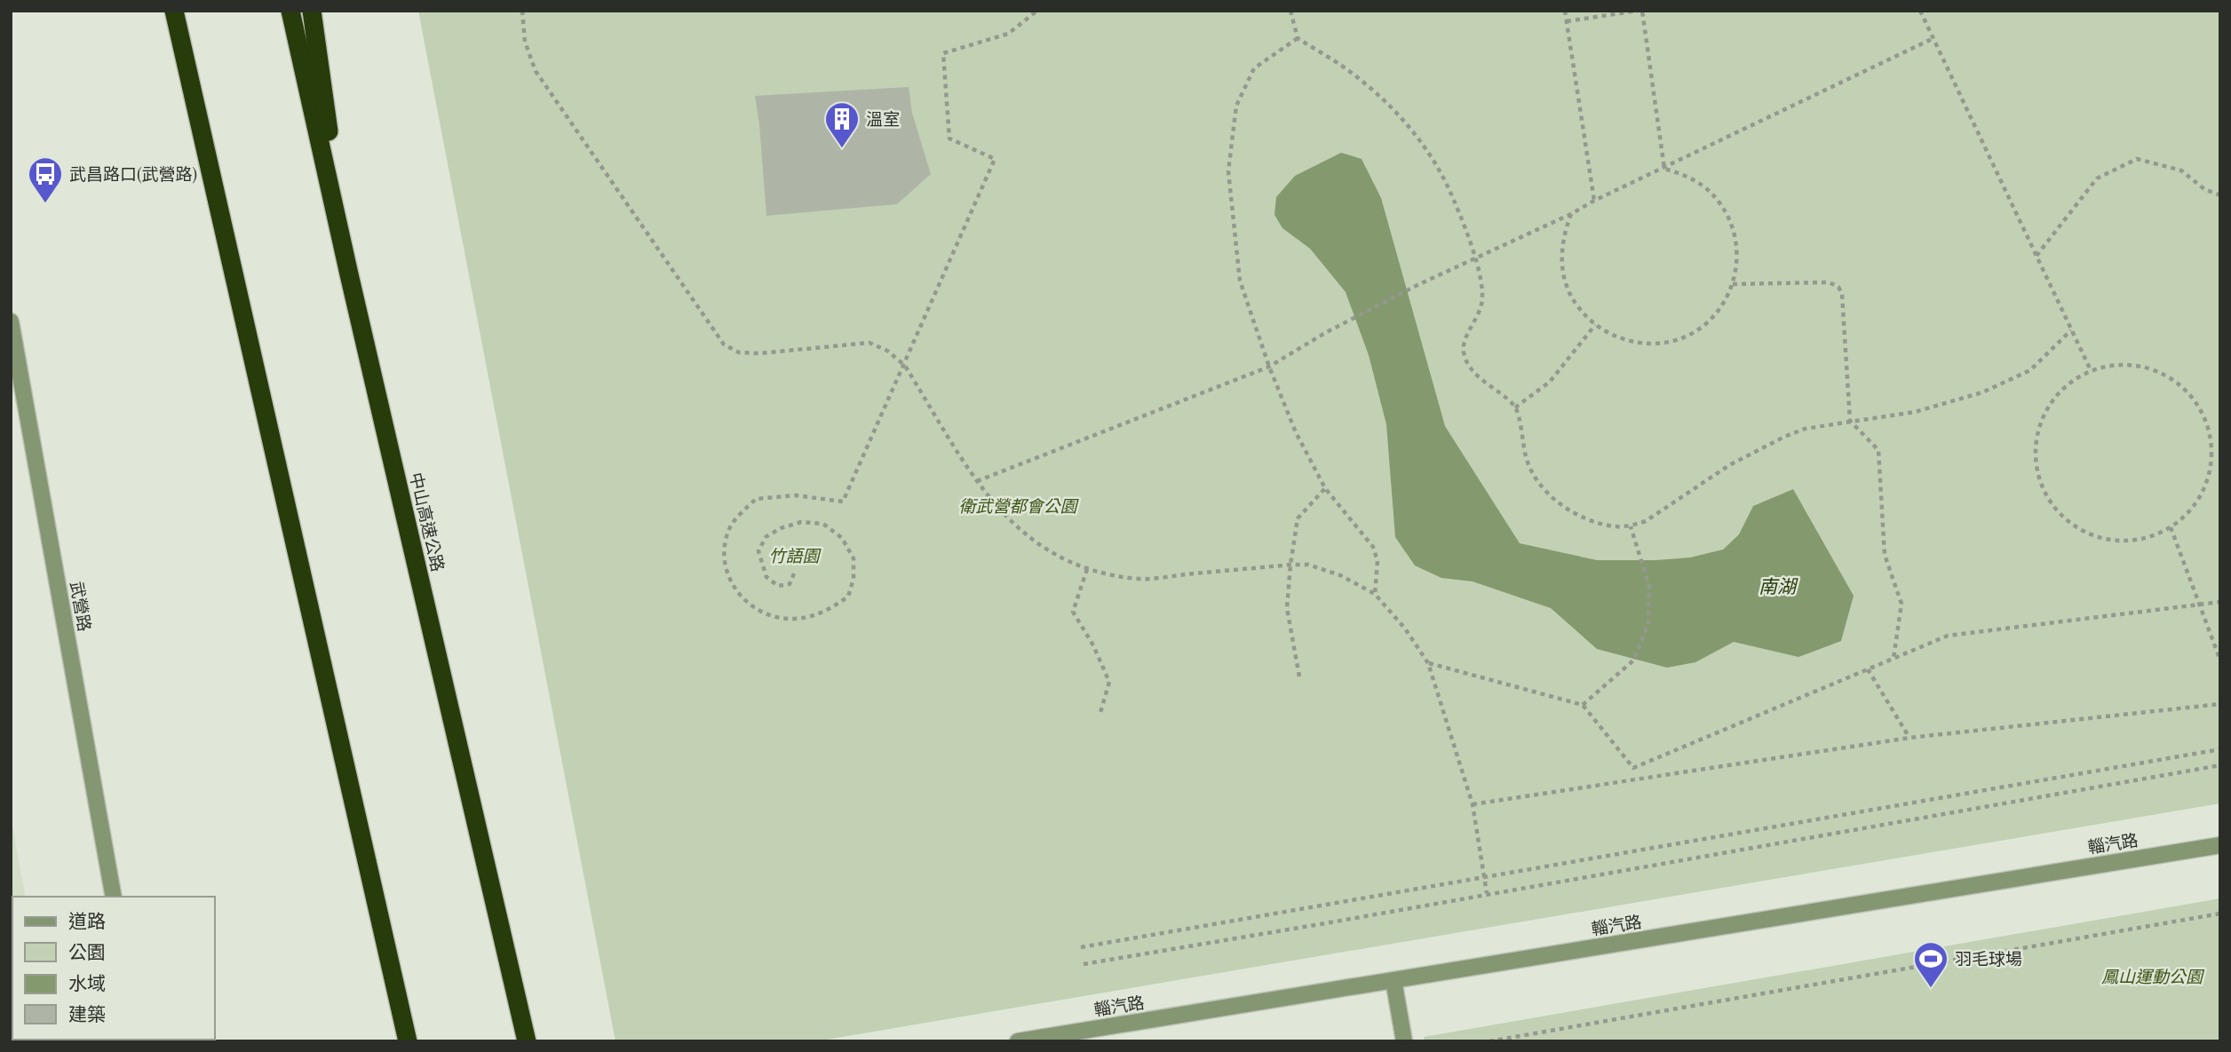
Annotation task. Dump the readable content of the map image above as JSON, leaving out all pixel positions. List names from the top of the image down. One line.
{"streets":{"highway":["中山高速公路"],"street":["武營路","輜汽路"]},"water":["南湖"],"parks":["衛武營都會公園","竹語園","鳳山運動公園"],"places":{"building":["溫室"],"bus stop":["武昌路口(武營路)"],"sports":["羽毛球場"]},"legend":["道路","公園","水域","建築"]}
